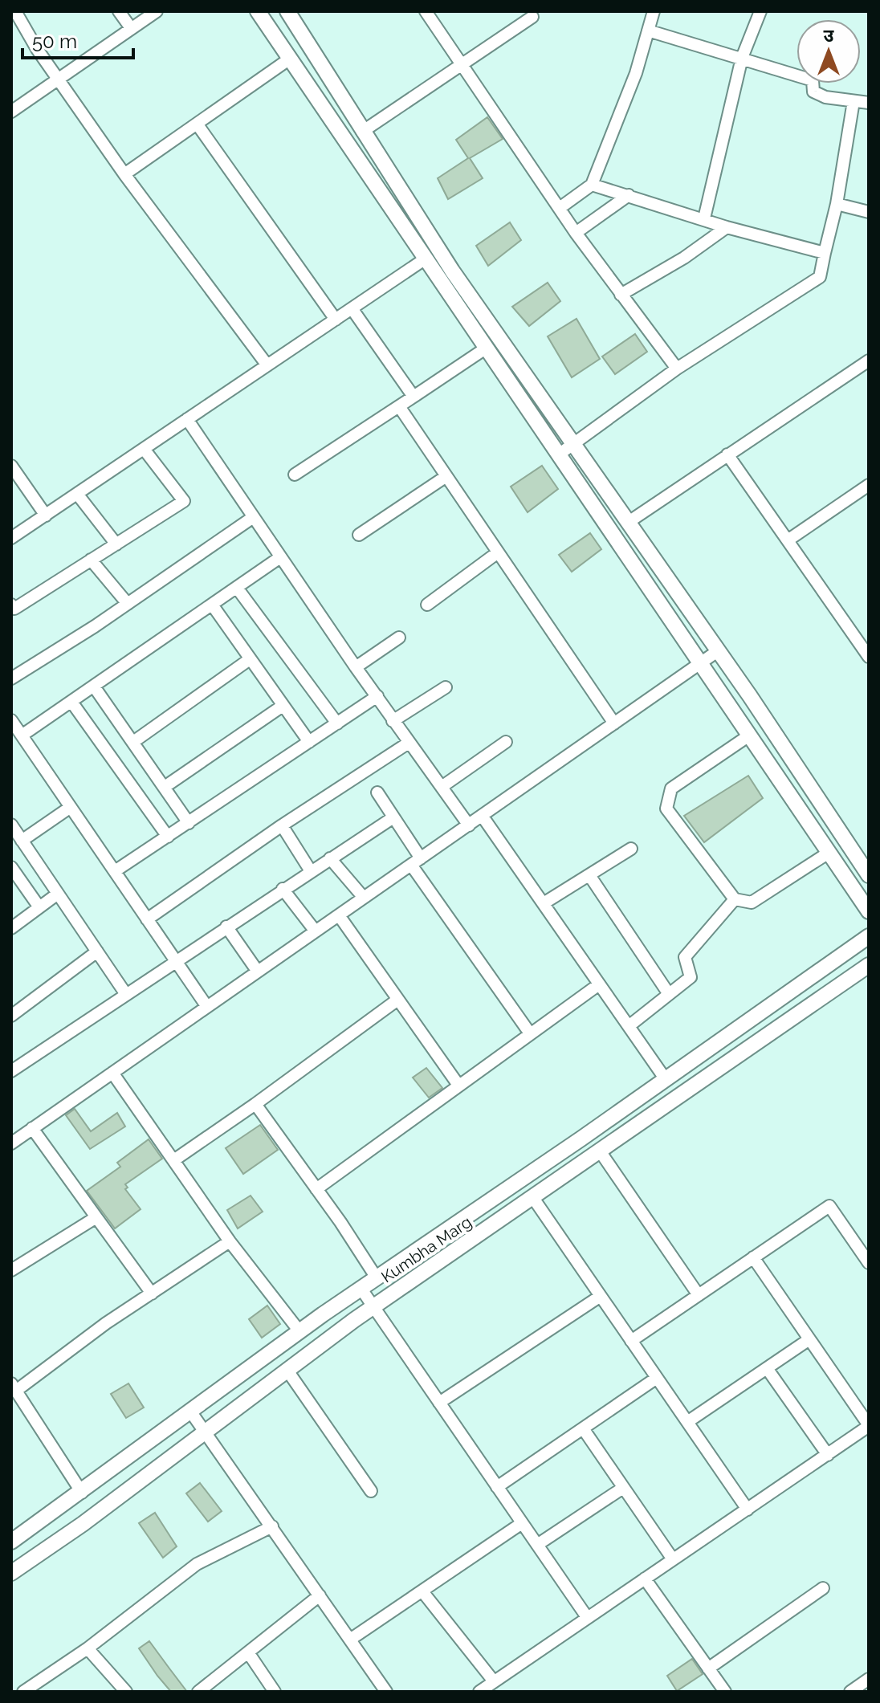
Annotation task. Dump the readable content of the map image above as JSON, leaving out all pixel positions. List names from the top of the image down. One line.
{"streets":{"street":["Kumbha Marg"]},"scale_bar":"50 m","north":"top"}
